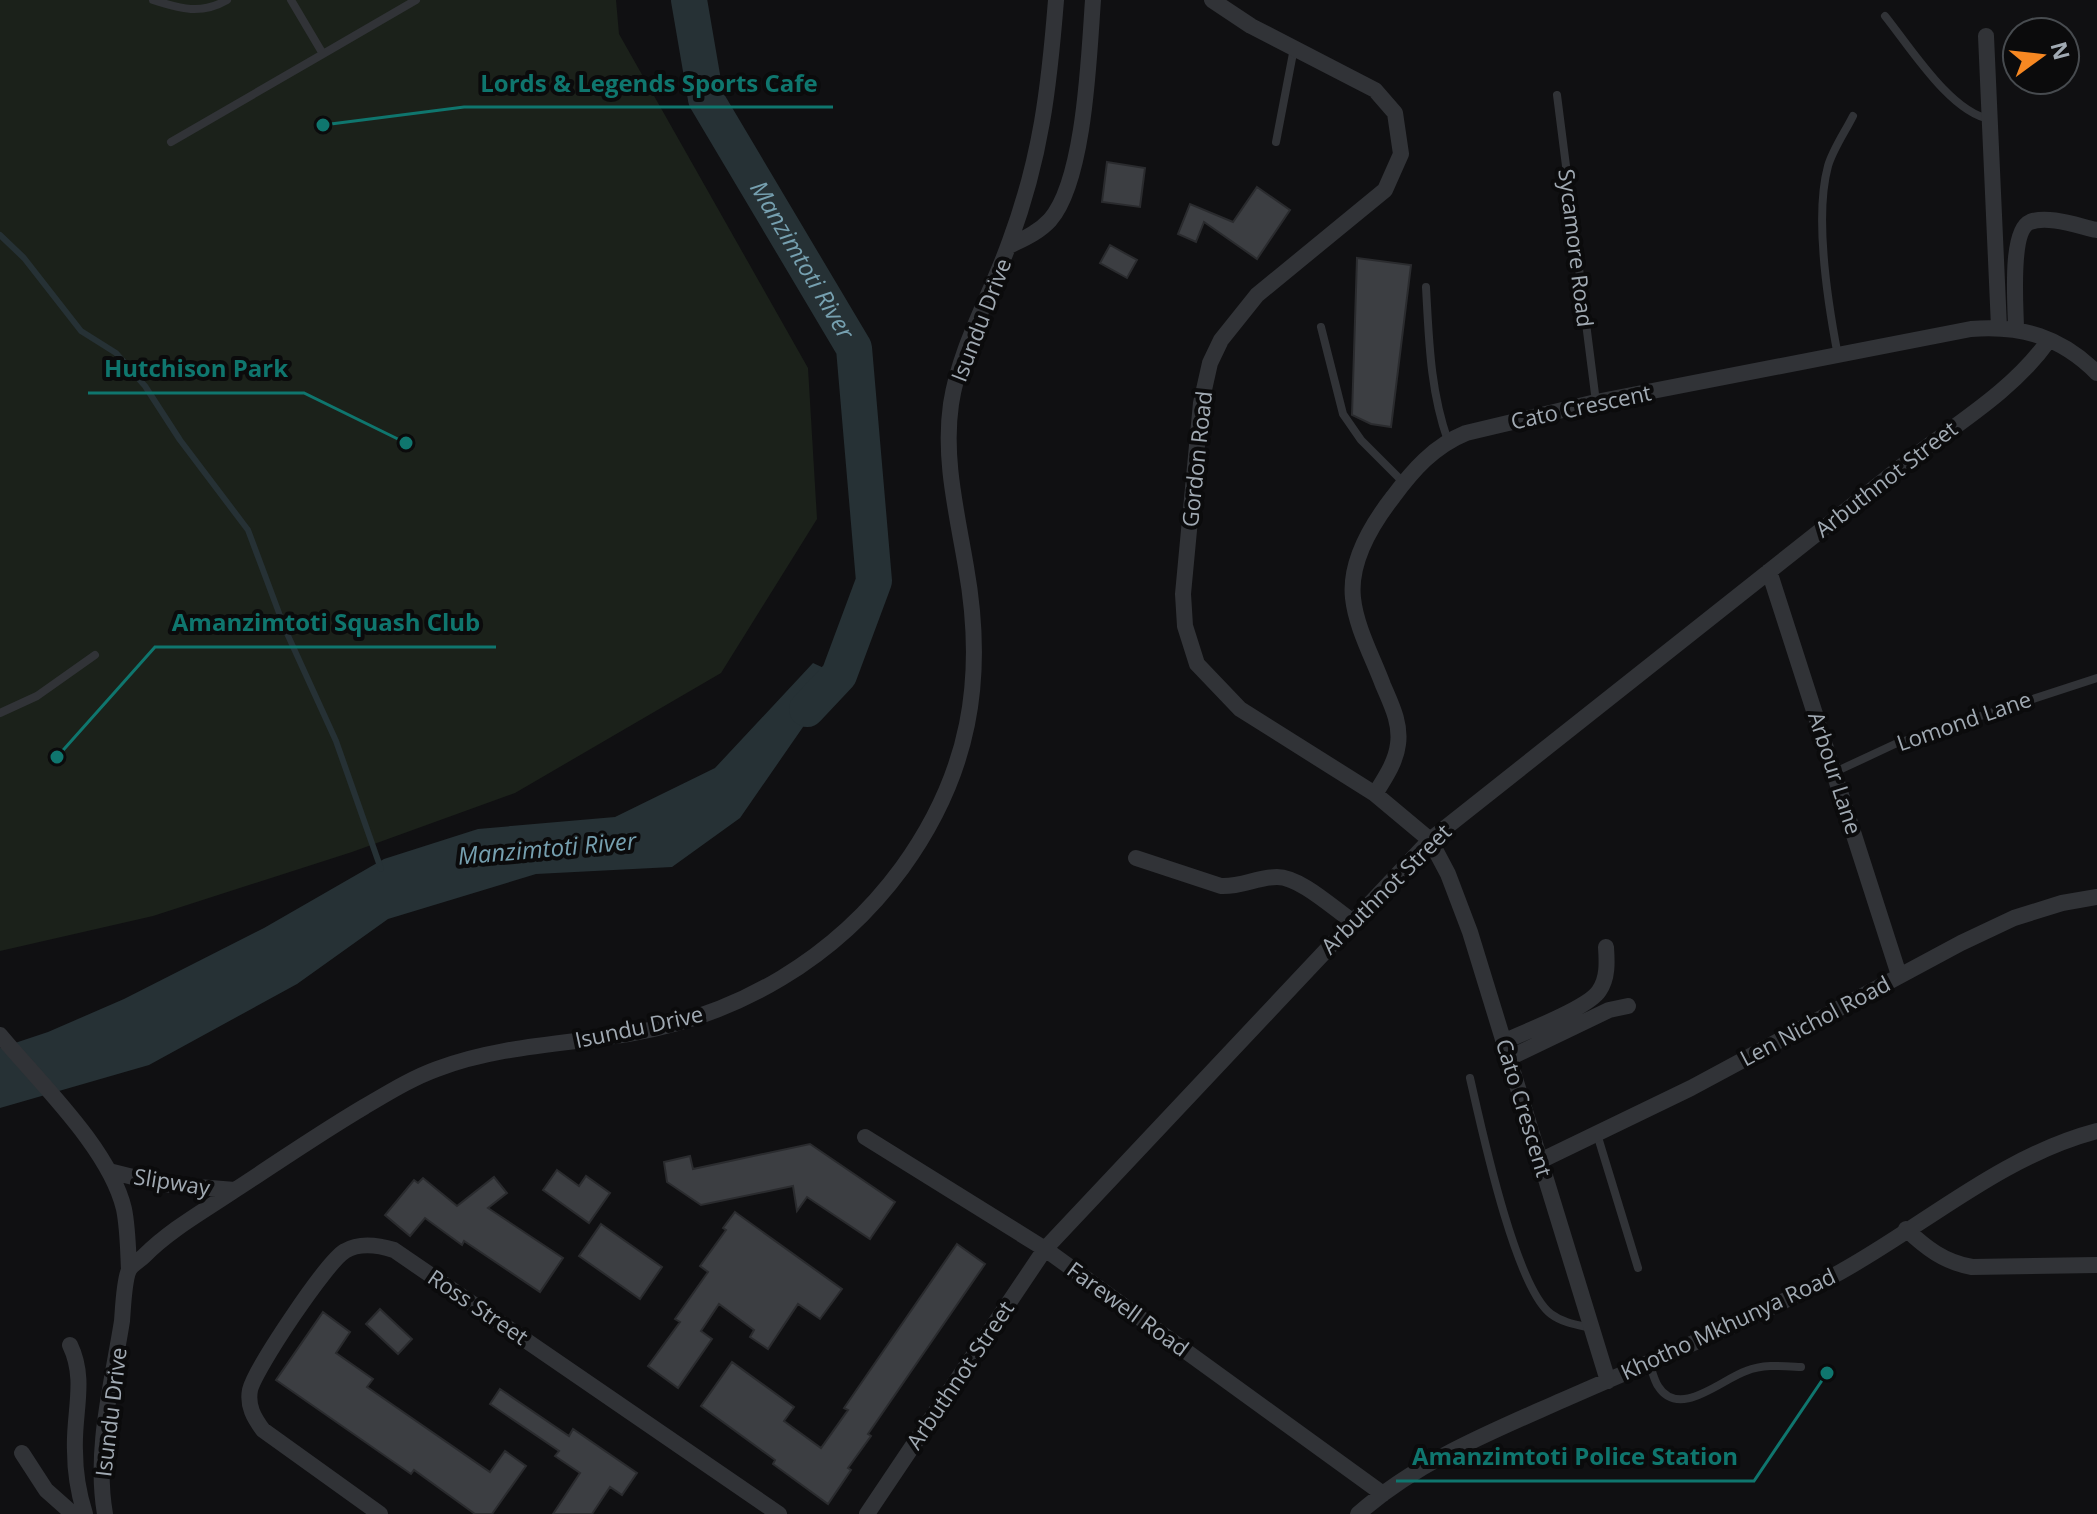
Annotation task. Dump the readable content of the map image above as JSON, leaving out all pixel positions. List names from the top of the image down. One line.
{"streets":{"street":["Isundu Drive","Cato Crescent","Gordon Road","Arbuthnot Street","Arbour Lane","Len Nichol Road","Slipway","Ross Street","Farewell Road","Khotho Mkhunya Road"],"lane":["Sycamore Road","Lomond Lane"]},"crossings":[["Sycamore Road","Cato Crescent"],["Isundu Drive","Slipway"],["Cato Crescent","Gordon Road"],["Cato Crescent","Arbuthnot Street"],["Cato Crescent","Len Nichol Road"],["Cato Crescent","Khotho Mkhunya Road"],["Gordon Road","Arbuthnot Street"],["Arbuthnot Street","Arbour Lane"],["Arbuthnot Street","Farewell Road"],["Lomond Lane","Arbour Lane"],["Arbour Lane","Len Nichol Road"],["Farewell Road","Khotho Mkhunya Road"]],"water":["Manzimtoti River"],"places":["Lords & Legends Sports Cafe","Hutchison Park","Amanzimtoti Squash Club","Amanzimtoti Police Station"],"north":"right"}
